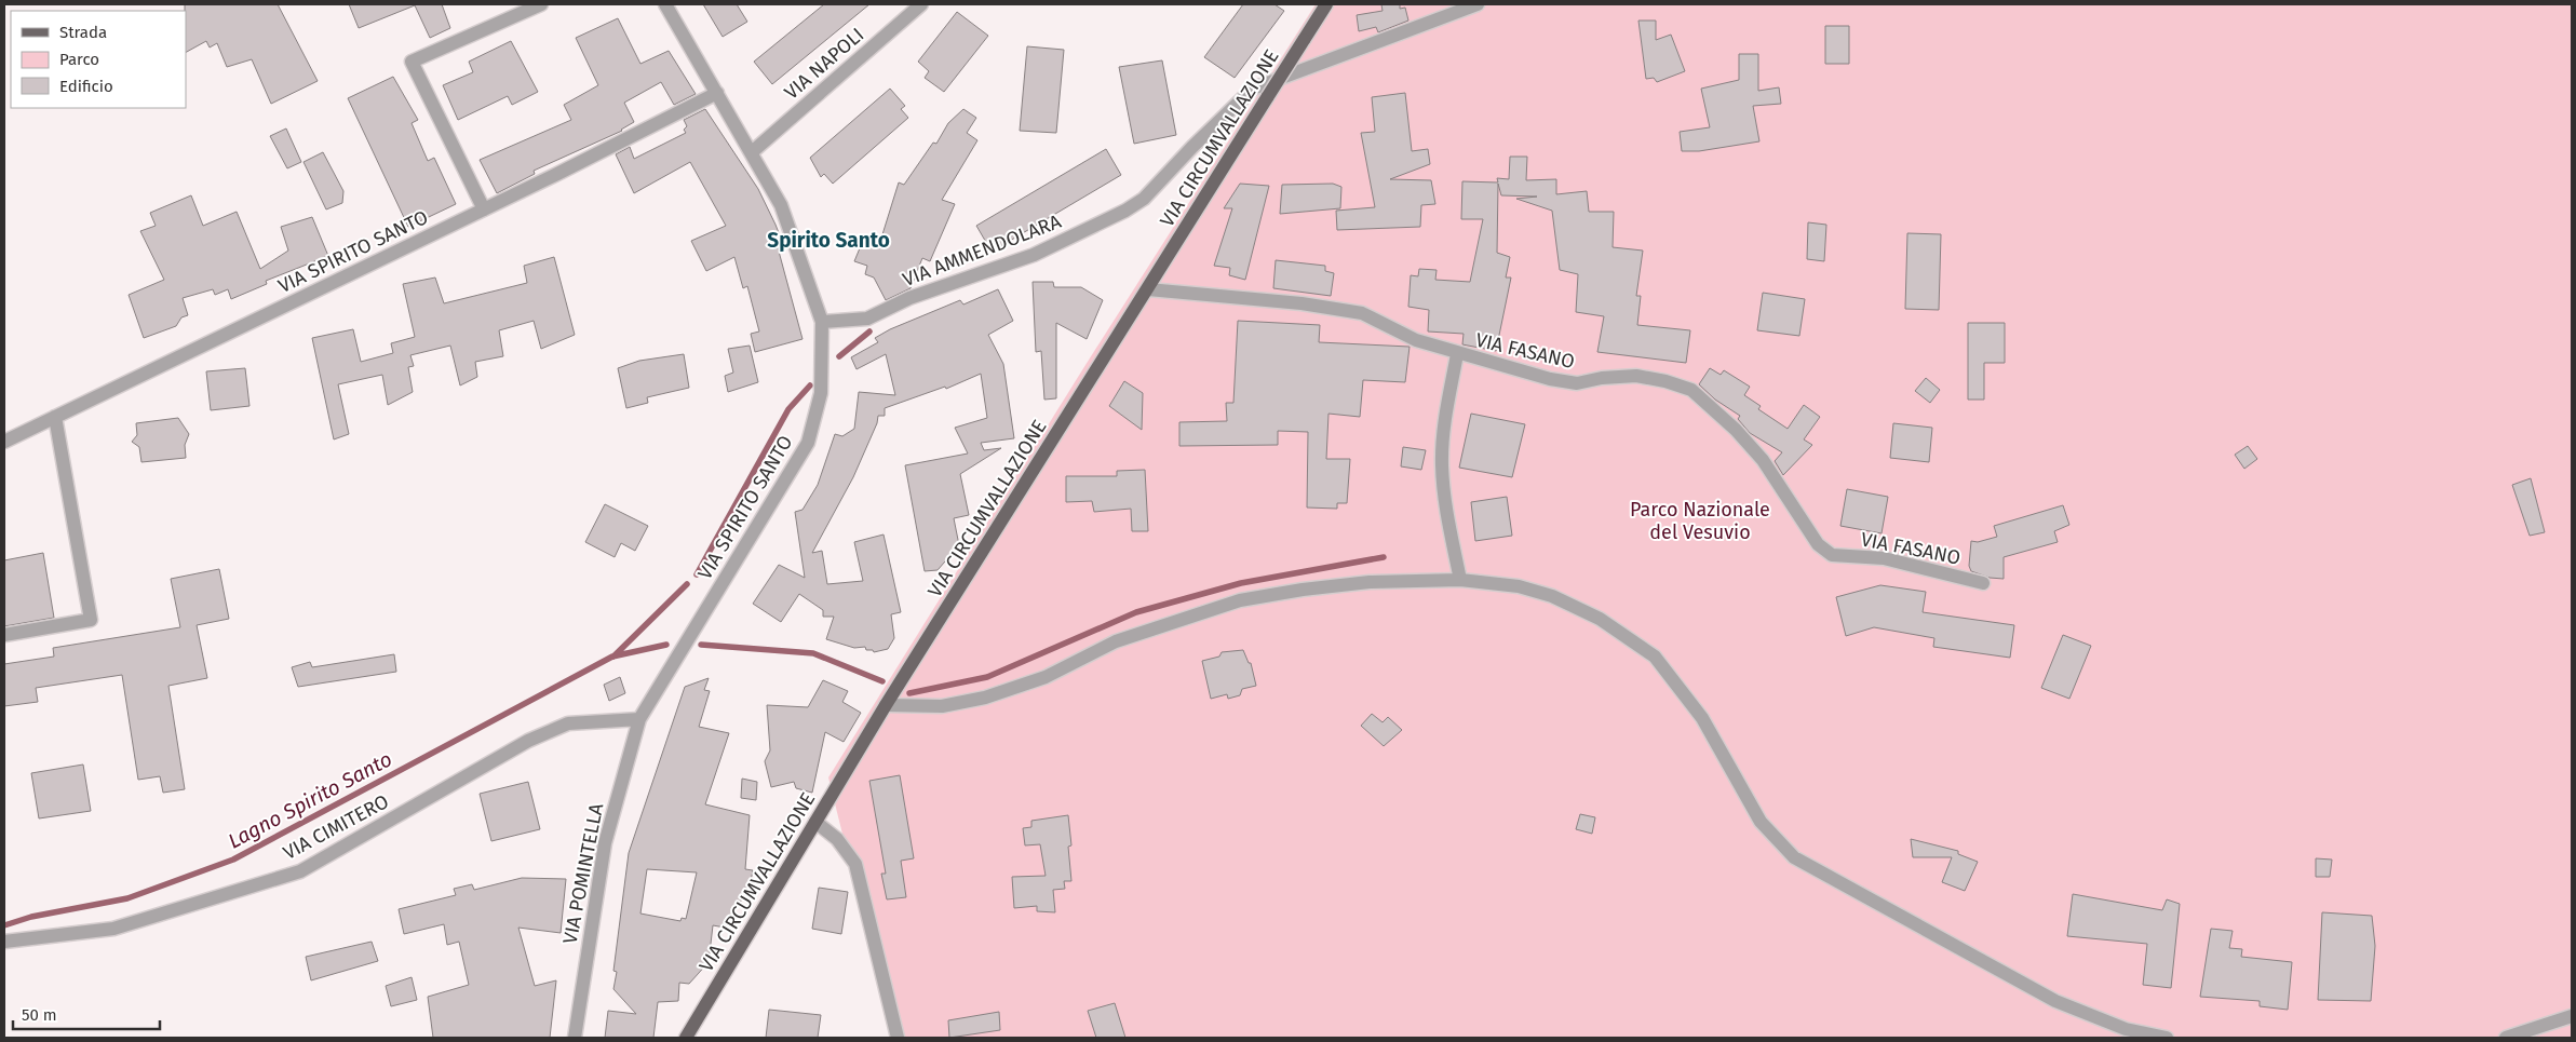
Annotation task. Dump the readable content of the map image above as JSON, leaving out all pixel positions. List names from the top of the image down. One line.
{"streets":{"main road":["VIA CIRCUMVALLAZIONE"],"street":["VIA NAPOLI","VIA AMMENDOLARA","VIA SPIRITO SANTO","VIA FASANO","VIA CIMITERO","VIA POMINTELLA"]},"crossings":[["VIA NAPOLI","VIA SPIRITO SANTO"],["VIA CIRCUMVALLAZIONE","VIA FASANO"],["VIA AMMENDOLARA","VIA SPIRITO SANTO"],["VIA SPIRITO SANTO","VIA CIMITERO"],["VIA SPIRITO SANTO","VIA POMINTELLA"],["VIA CIMITERO","VIA POMINTELLA"]],"districts":["Spirito Santo"],"water":["Lagno Spirito Santo"],"parks":["Parco Nazionale del Vesuvio"],"legend":["Strada","Parco","Edificio"],"scale_bar":"50 m"}
